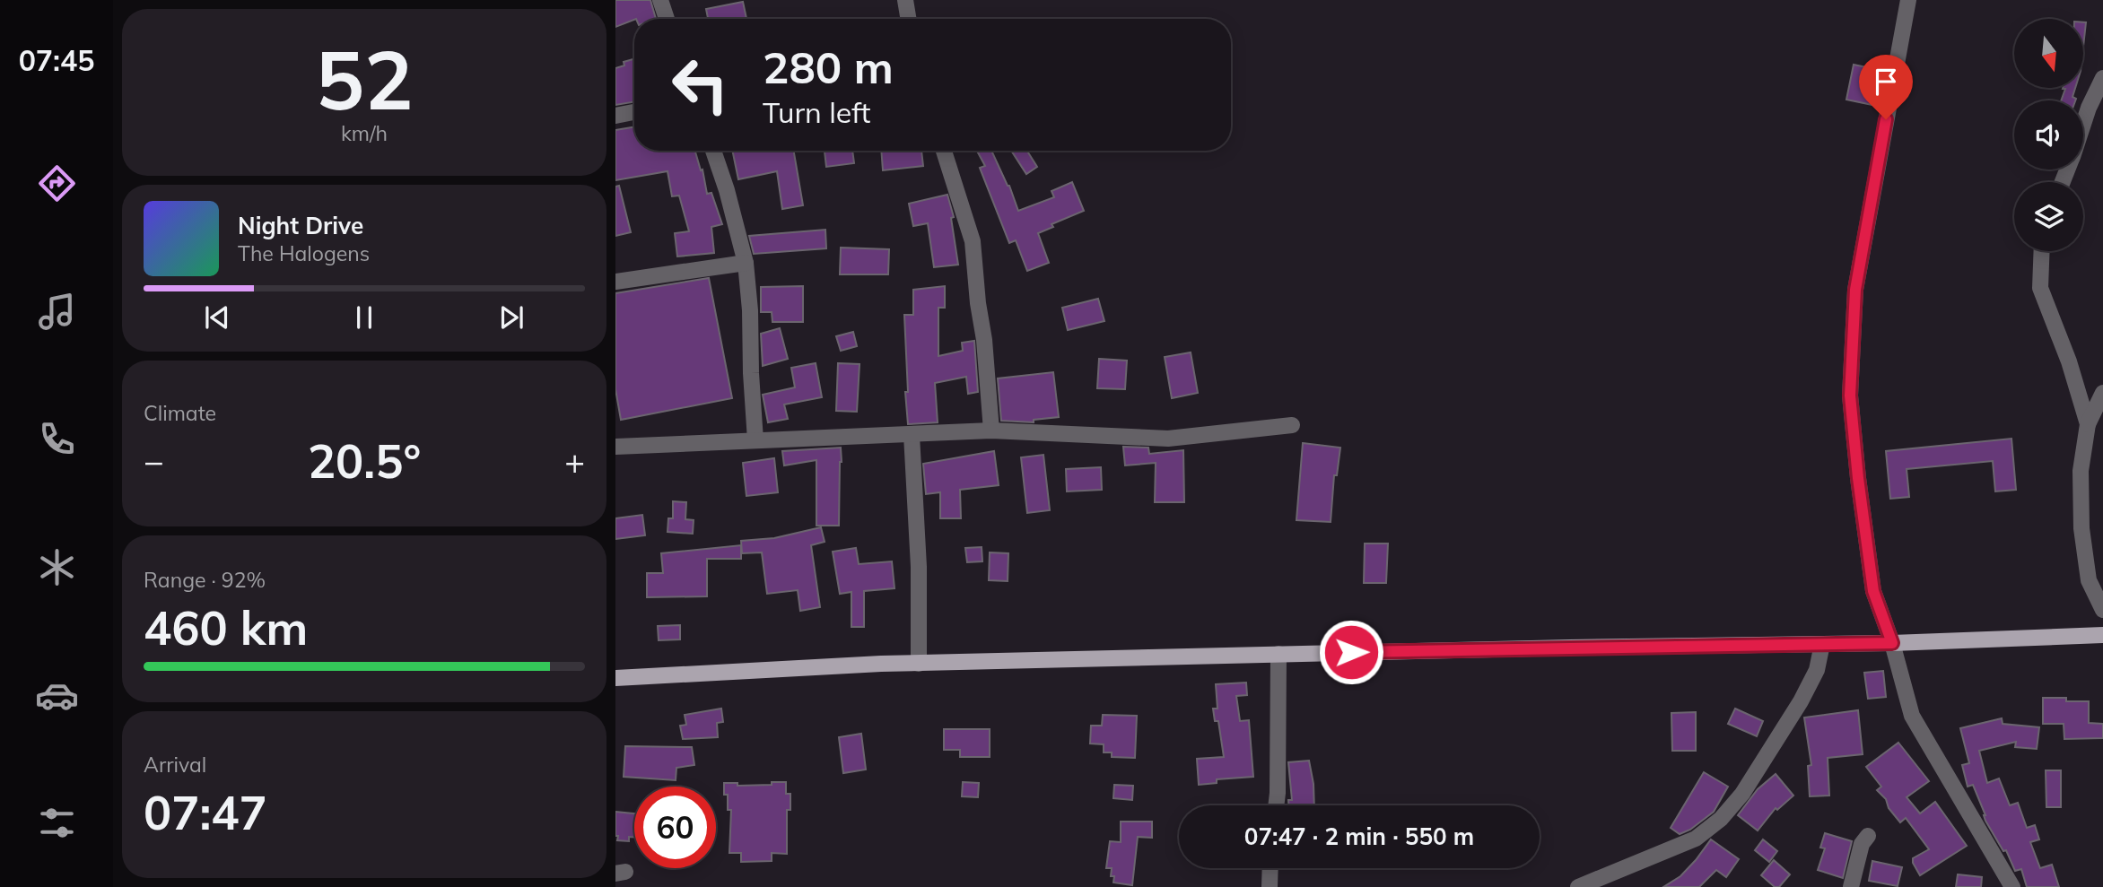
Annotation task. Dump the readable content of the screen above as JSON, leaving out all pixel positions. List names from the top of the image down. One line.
{"north":"bottom","page":{"tabs":"07:45","tile":[["52","km/h"],"Climate",["Range · 92%","460 km"],["Arrival","07:47"]],"turn":["280 m","Turn left"],"song":["Night Drive","The Halogens"],"heat":["−","20.5°","+"],"limit":"60","trip":"07:47 · 2 min · 550 m"}}
